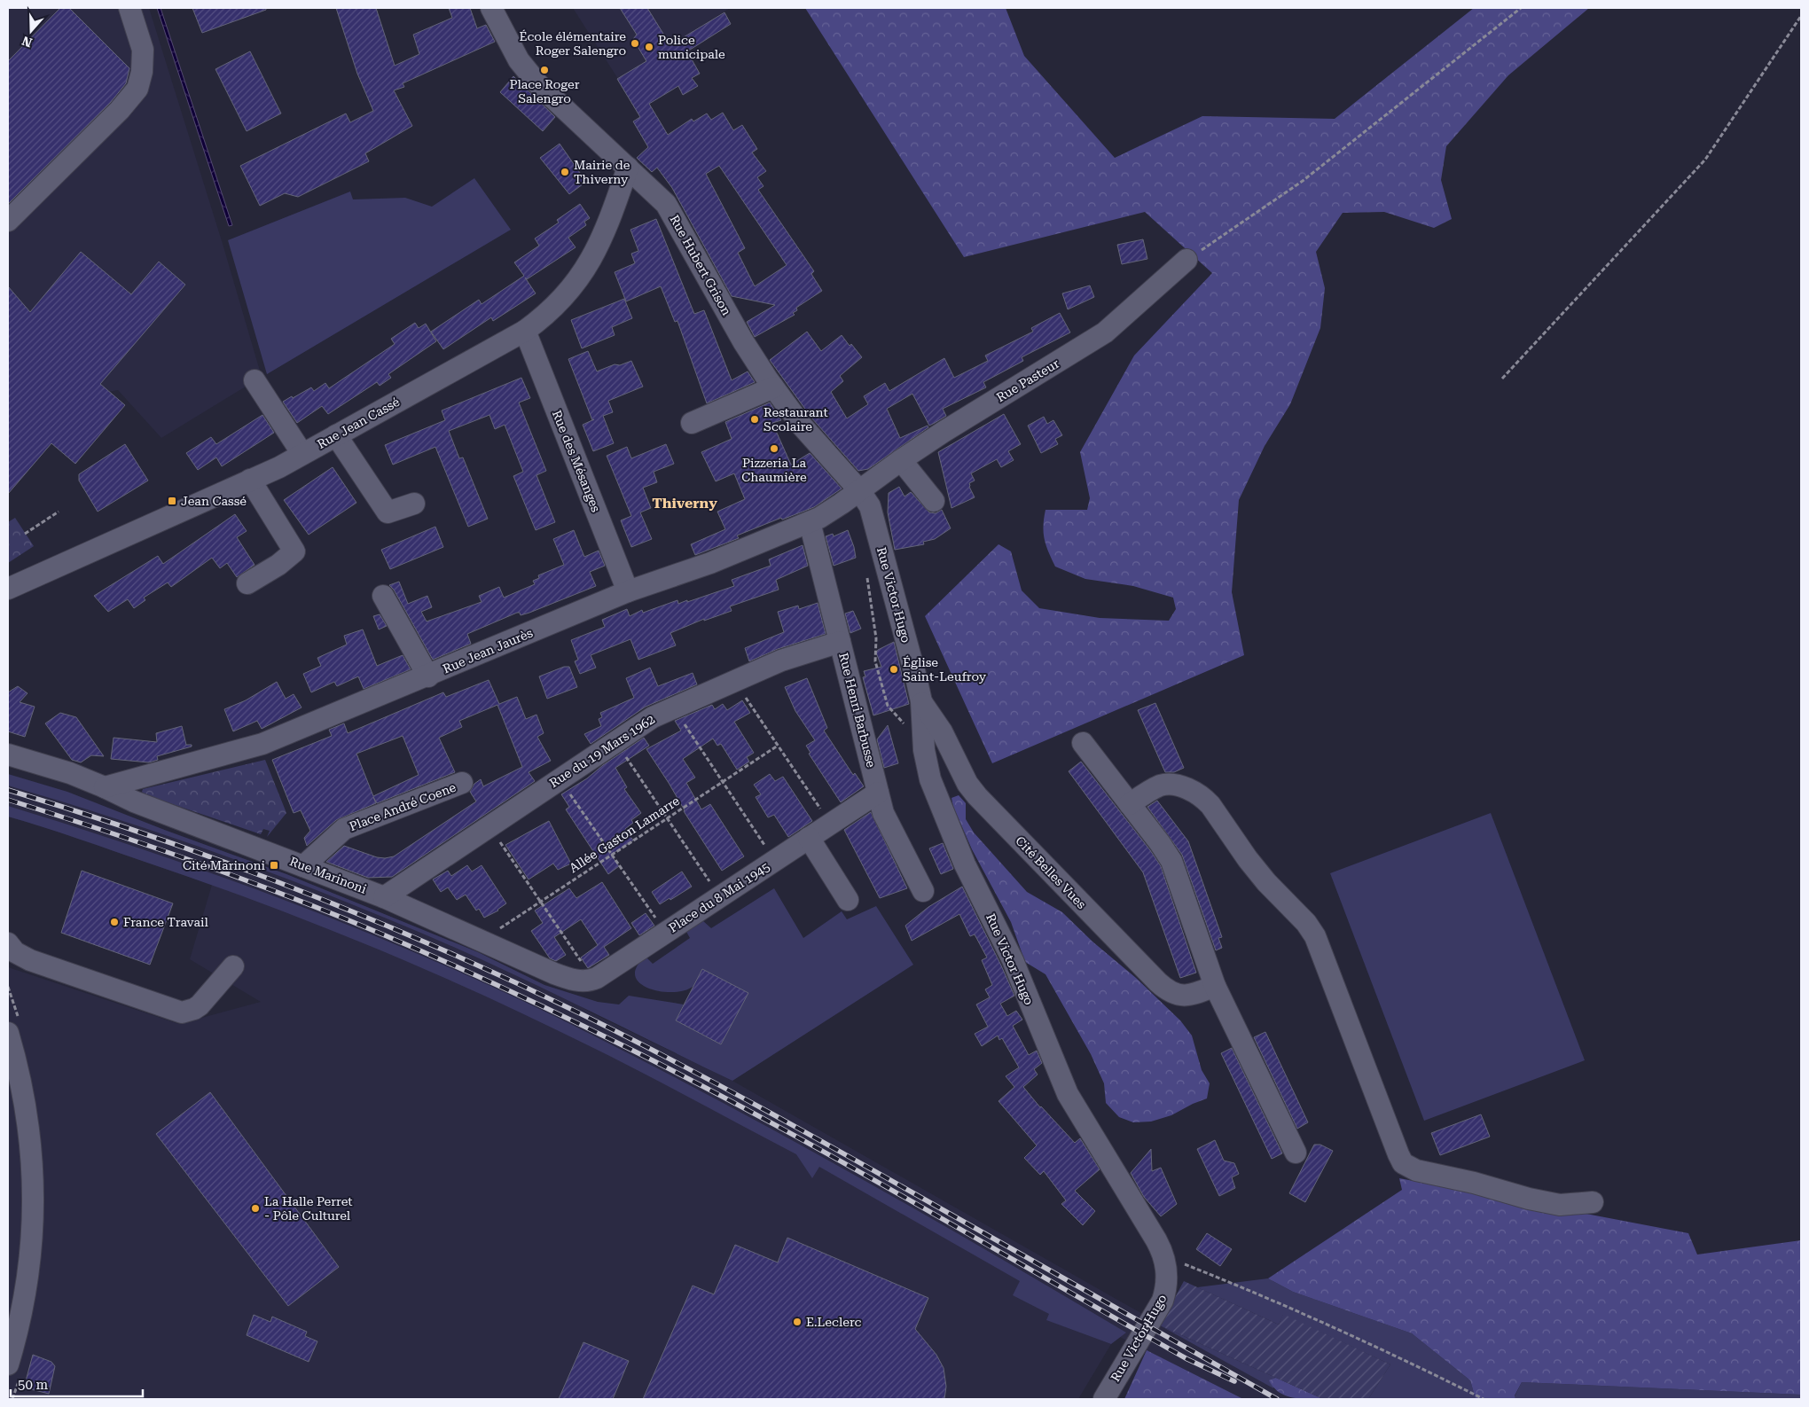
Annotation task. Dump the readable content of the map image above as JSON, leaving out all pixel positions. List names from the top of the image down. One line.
{"streets":{"street":["Rue Hubert Grison","Rue Pasteur","Rue Jean Cassé","Rue des Mésanges","Rue Victor Hugo","Rue Jean Jaurès","Rue Henri Barbusse","Rue du 19 Mars 1962","Place André Coene","Cité Belles Vues","Rue Marinoni","Place du 8 Mai 1945"],"path":["Allée Gaston Lamarre"]},"crossings":[["Rue Hubert Grison","Rue Pasteur"],["Rue Hubert Grison","Rue Jean Cassé"],["Rue Hubert Grison","Rue Victor Hugo"],["Rue Hubert Grison","Rue Jean Jaurès"],["Rue Pasteur","Rue Victor Hugo"],["Rue Pasteur","Rue Jean Jaurès"],["Rue Jean Cassé","Rue des Mésanges"],["Rue des Mésanges","Rue Jean Jaurès"],["Rue Victor Hugo","Rue Jean Jaurès"],["Rue Victor Hugo","Cité Belles Vues"],["Rue Jean Jaurès","Rue Henri Barbusse"],["Rue Jean Jaurès","Rue Marinoni"],["Rue Henri Barbusse","Rue du 19 Mars 1962"],["Rue Henri Barbusse","Place du 8 Mai 1945"],["Rue du 19 Mars 1962","Rue Marinoni"],["Place André Coene","Rue Marinoni"],["Allée Gaston Lamarre","Rue Marinoni"],["Rue Marinoni","Place du 8 Mai 1945"]],"districts":["Thiverny"],"places":{"other":["École élémentaire Roger Salengro","Police municipale","Place Roger Salengro","Mairie de Thiverny","Restaurant Scolaire","Pizzeria La Chaumière","Église Saint-Leufroy","France Travail","La Halle Perret - Pôle Culturel","E.Leclerc"],"transit":["Jean Cassé","Cité Marinoni"]},"scale_bar":"50 m","north":"bottom"}
